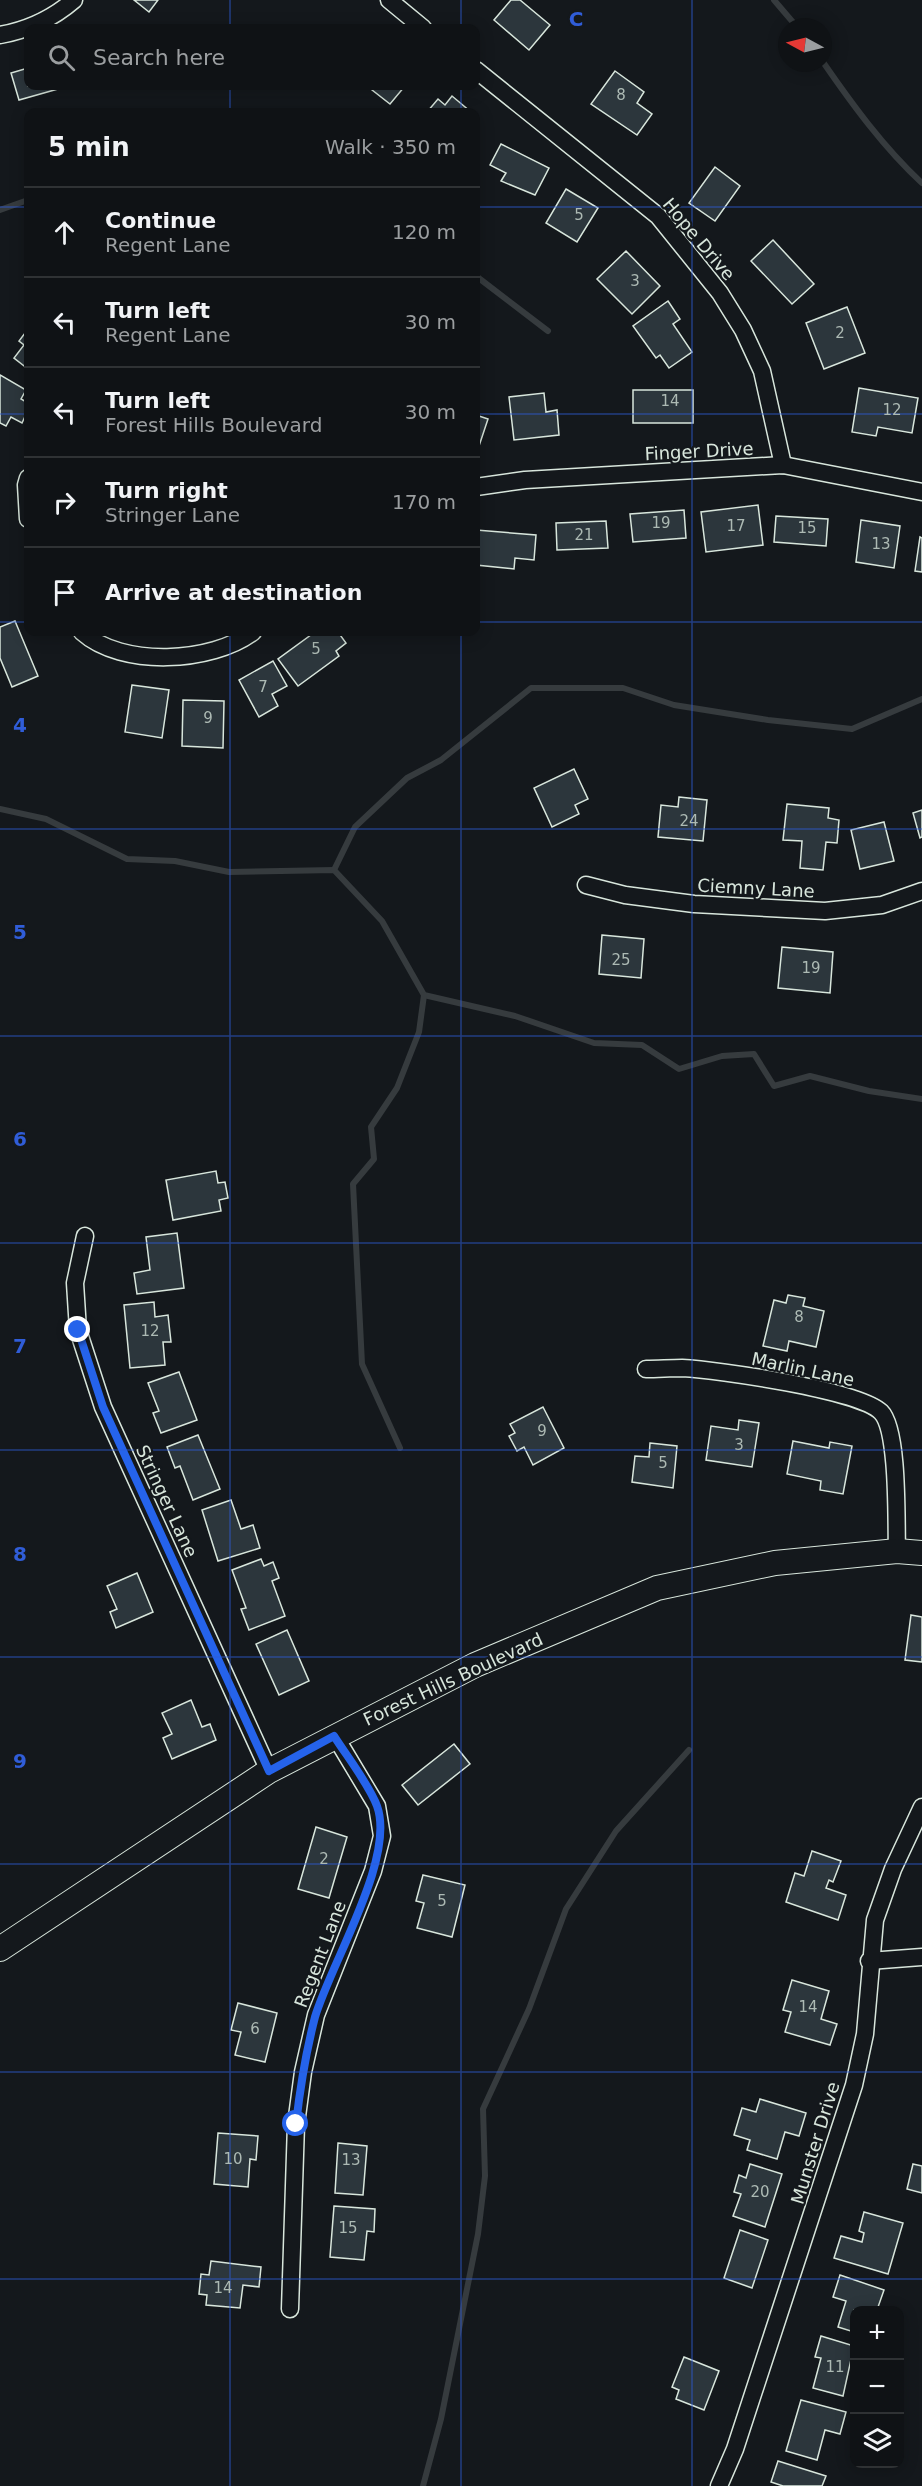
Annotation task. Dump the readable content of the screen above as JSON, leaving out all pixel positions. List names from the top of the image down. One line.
{"streets":{"main road":["Forest Hills Boulevard"],"street":["Hope Drive","Finger Drive","Ciemny Lane","Marlin Lane","Stringer Lane","Regent Lane","Munster Drive"]},"crossings":[["Hope Drive","Finger Drive"],["Marlin Lane","Forest Hills Boulevard"],["Stringer Lane","Forest Hills Boulevard"],["Forest Hills Boulevard","Regent Lane"]],"house_numbers":["8","5","3","2","14","12","19","17","15","21","13","5","7","9","24","25","19","8","12","9","3","5","2","5","14","6","10","13","20","15","14","11"],"north":"left","page":{"search":"Search here","heading":["5 min","Walk · 350 m"],"list":[["Continue","Regent Lane","120 m"],["Turn left","Regent Lane","30 m"],["Turn left","Forest Hills Boulevard","30 m"],["Turn right","Stringer Lane","170 m"],"Arrive at destination"],"map_buttons":["+","−"]},"grid":{"columns":["C"],"rows":["4","5","6","7","8","9"]}}
